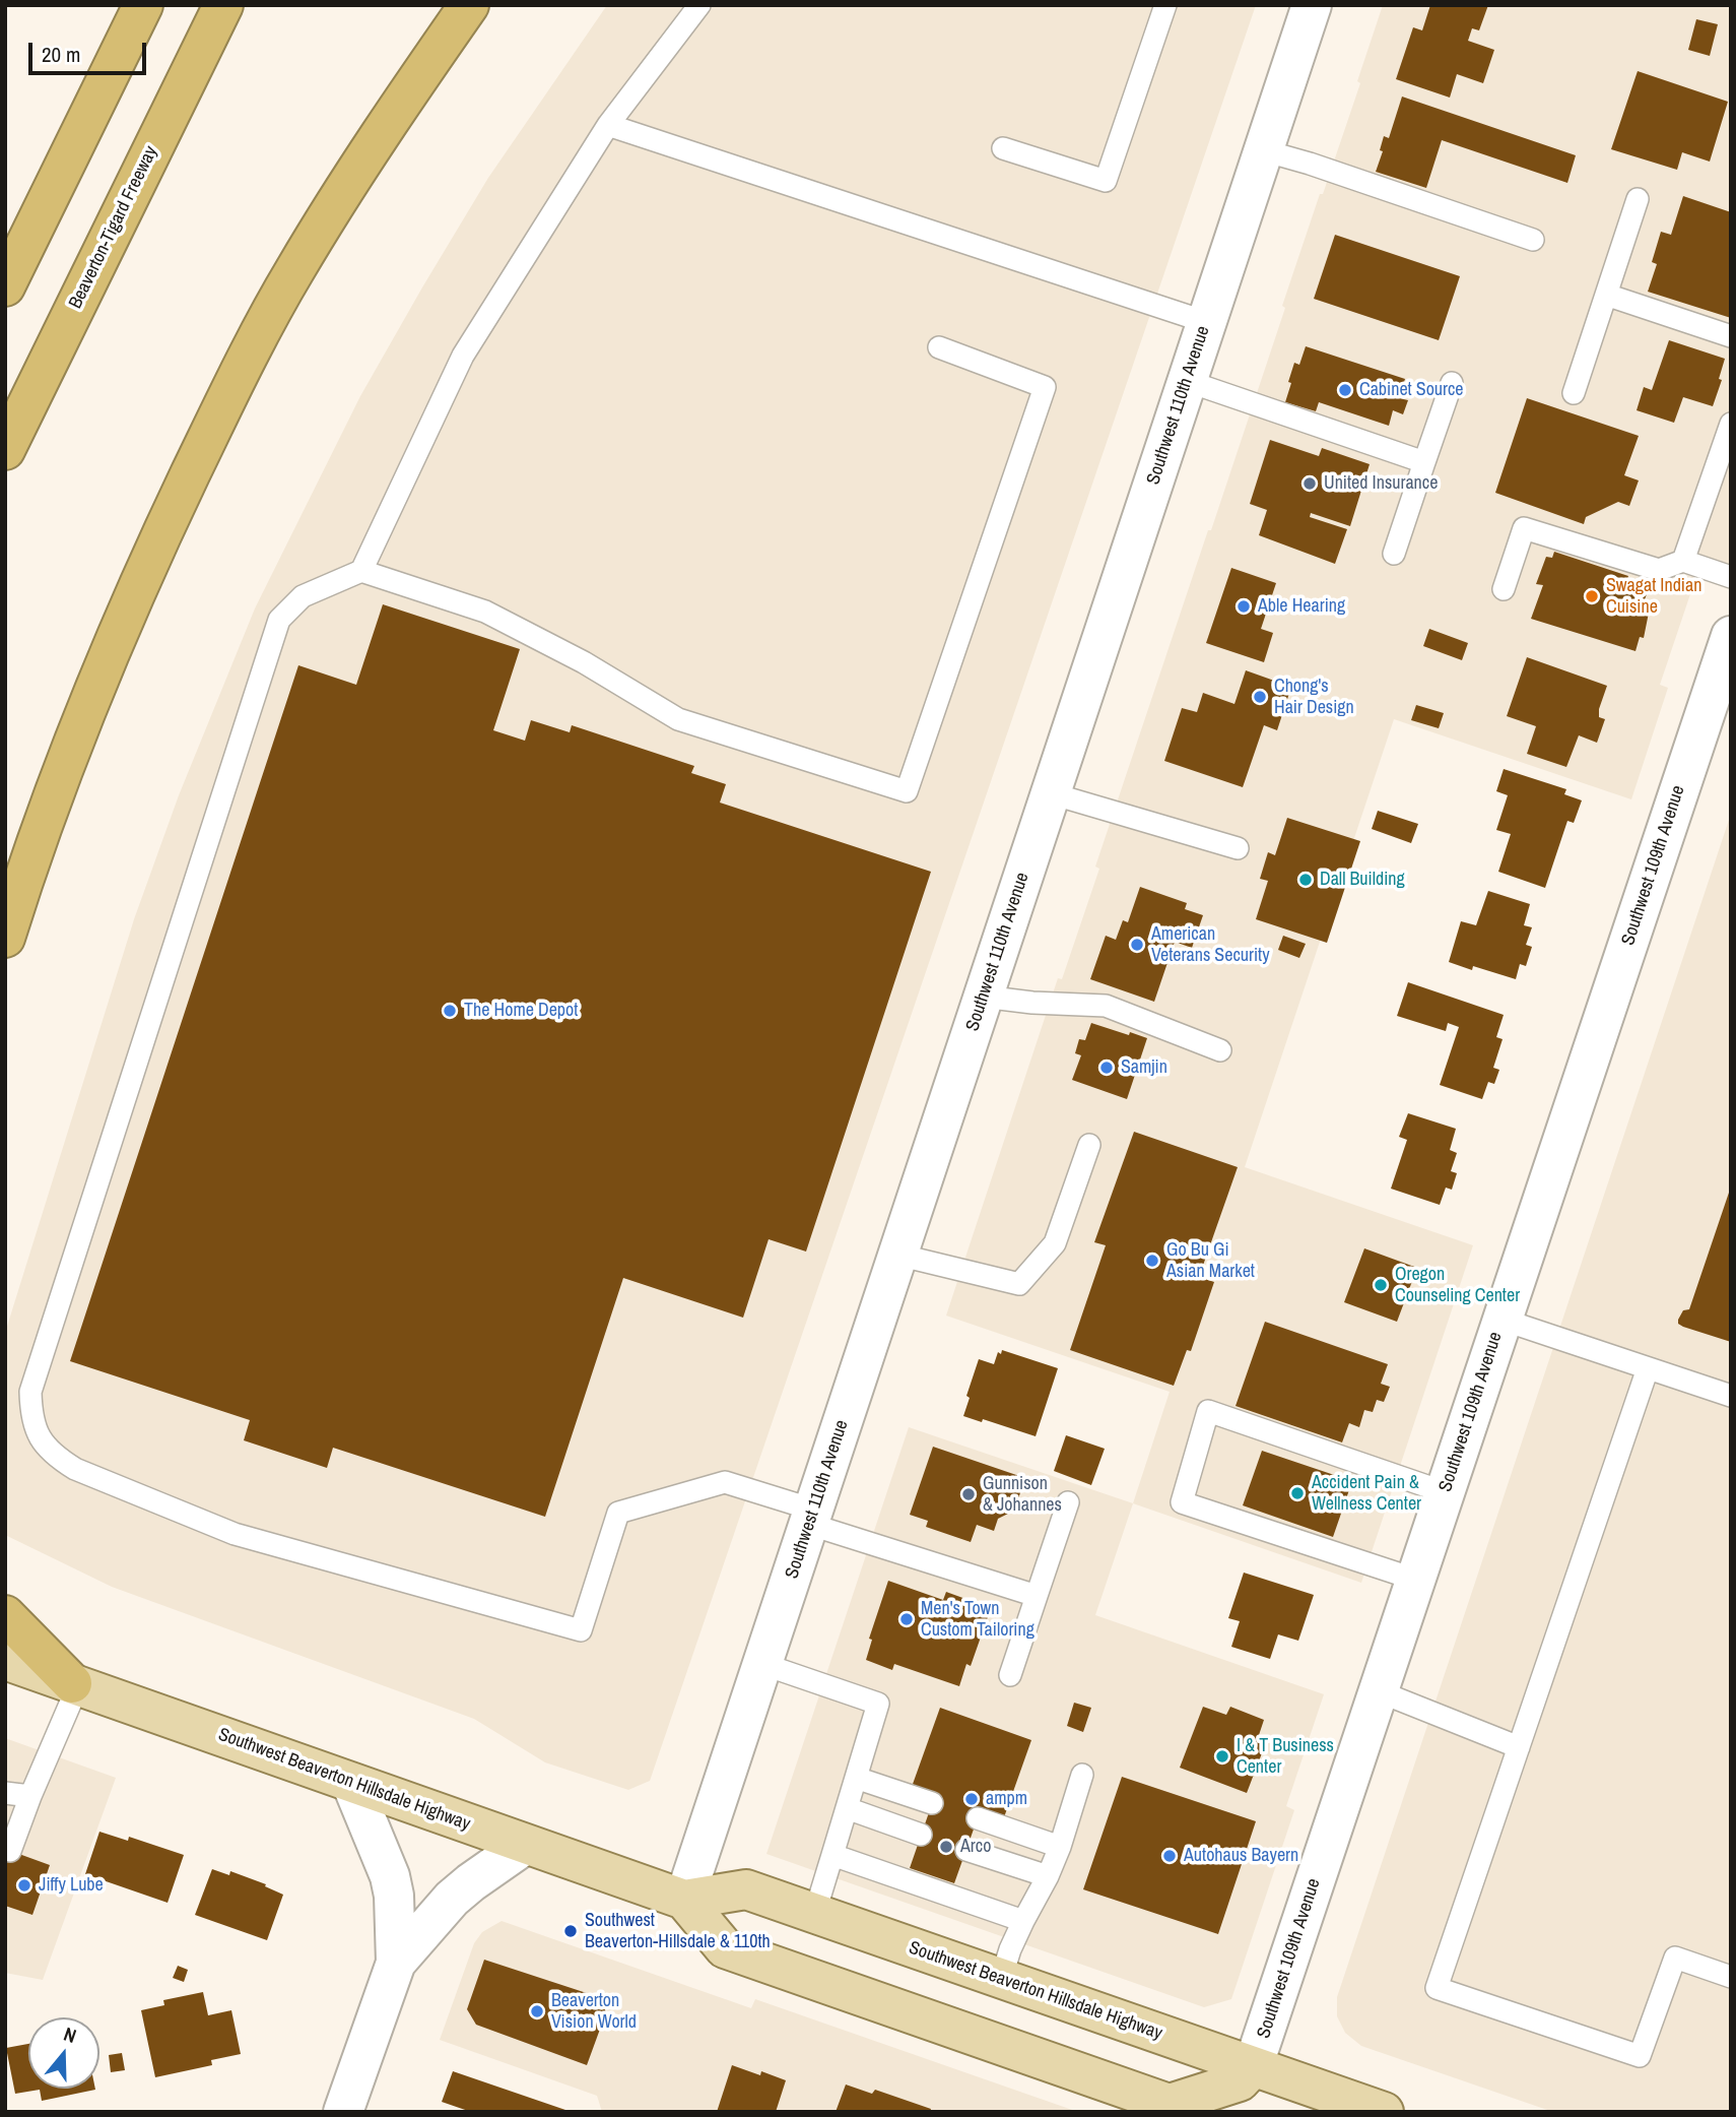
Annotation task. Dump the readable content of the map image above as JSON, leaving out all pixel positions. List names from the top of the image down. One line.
{"streets":{"highway":["Beaverton-Tigard Freeway"],"main road":["Southwest Beaverton Hillsdale Highway"],"street":["Southwest 110th Avenue","Southwest 109th Avenue"]},"crossings":[["Southwest 110th Avenue","Southwest Beaverton Hillsdale Highway"],["Southwest 109th Avenue","Southwest Beaverton Hillsdale Highway"]],"places":["Cabinet Source","United Insurance","Swagat Indian Cuisine","Able Hearing","Chong's Hair Design","Dall Building","American Veterans Security","The Home Depot","Samjin","Go Bu Gi Asian Market","Oregon Counseling Center","Accident Pain & Wellness Center","Gunnison & Johannes","Men's Town Custom Tailoring","I & T Business Center","ampm","Arco","Autohaus Bayern","Jiffy Lube","Southwest Beaverton-Hillsdale & 110th","Beaverton Vision World"],"scale_bar":"20 m","north":"top"}
